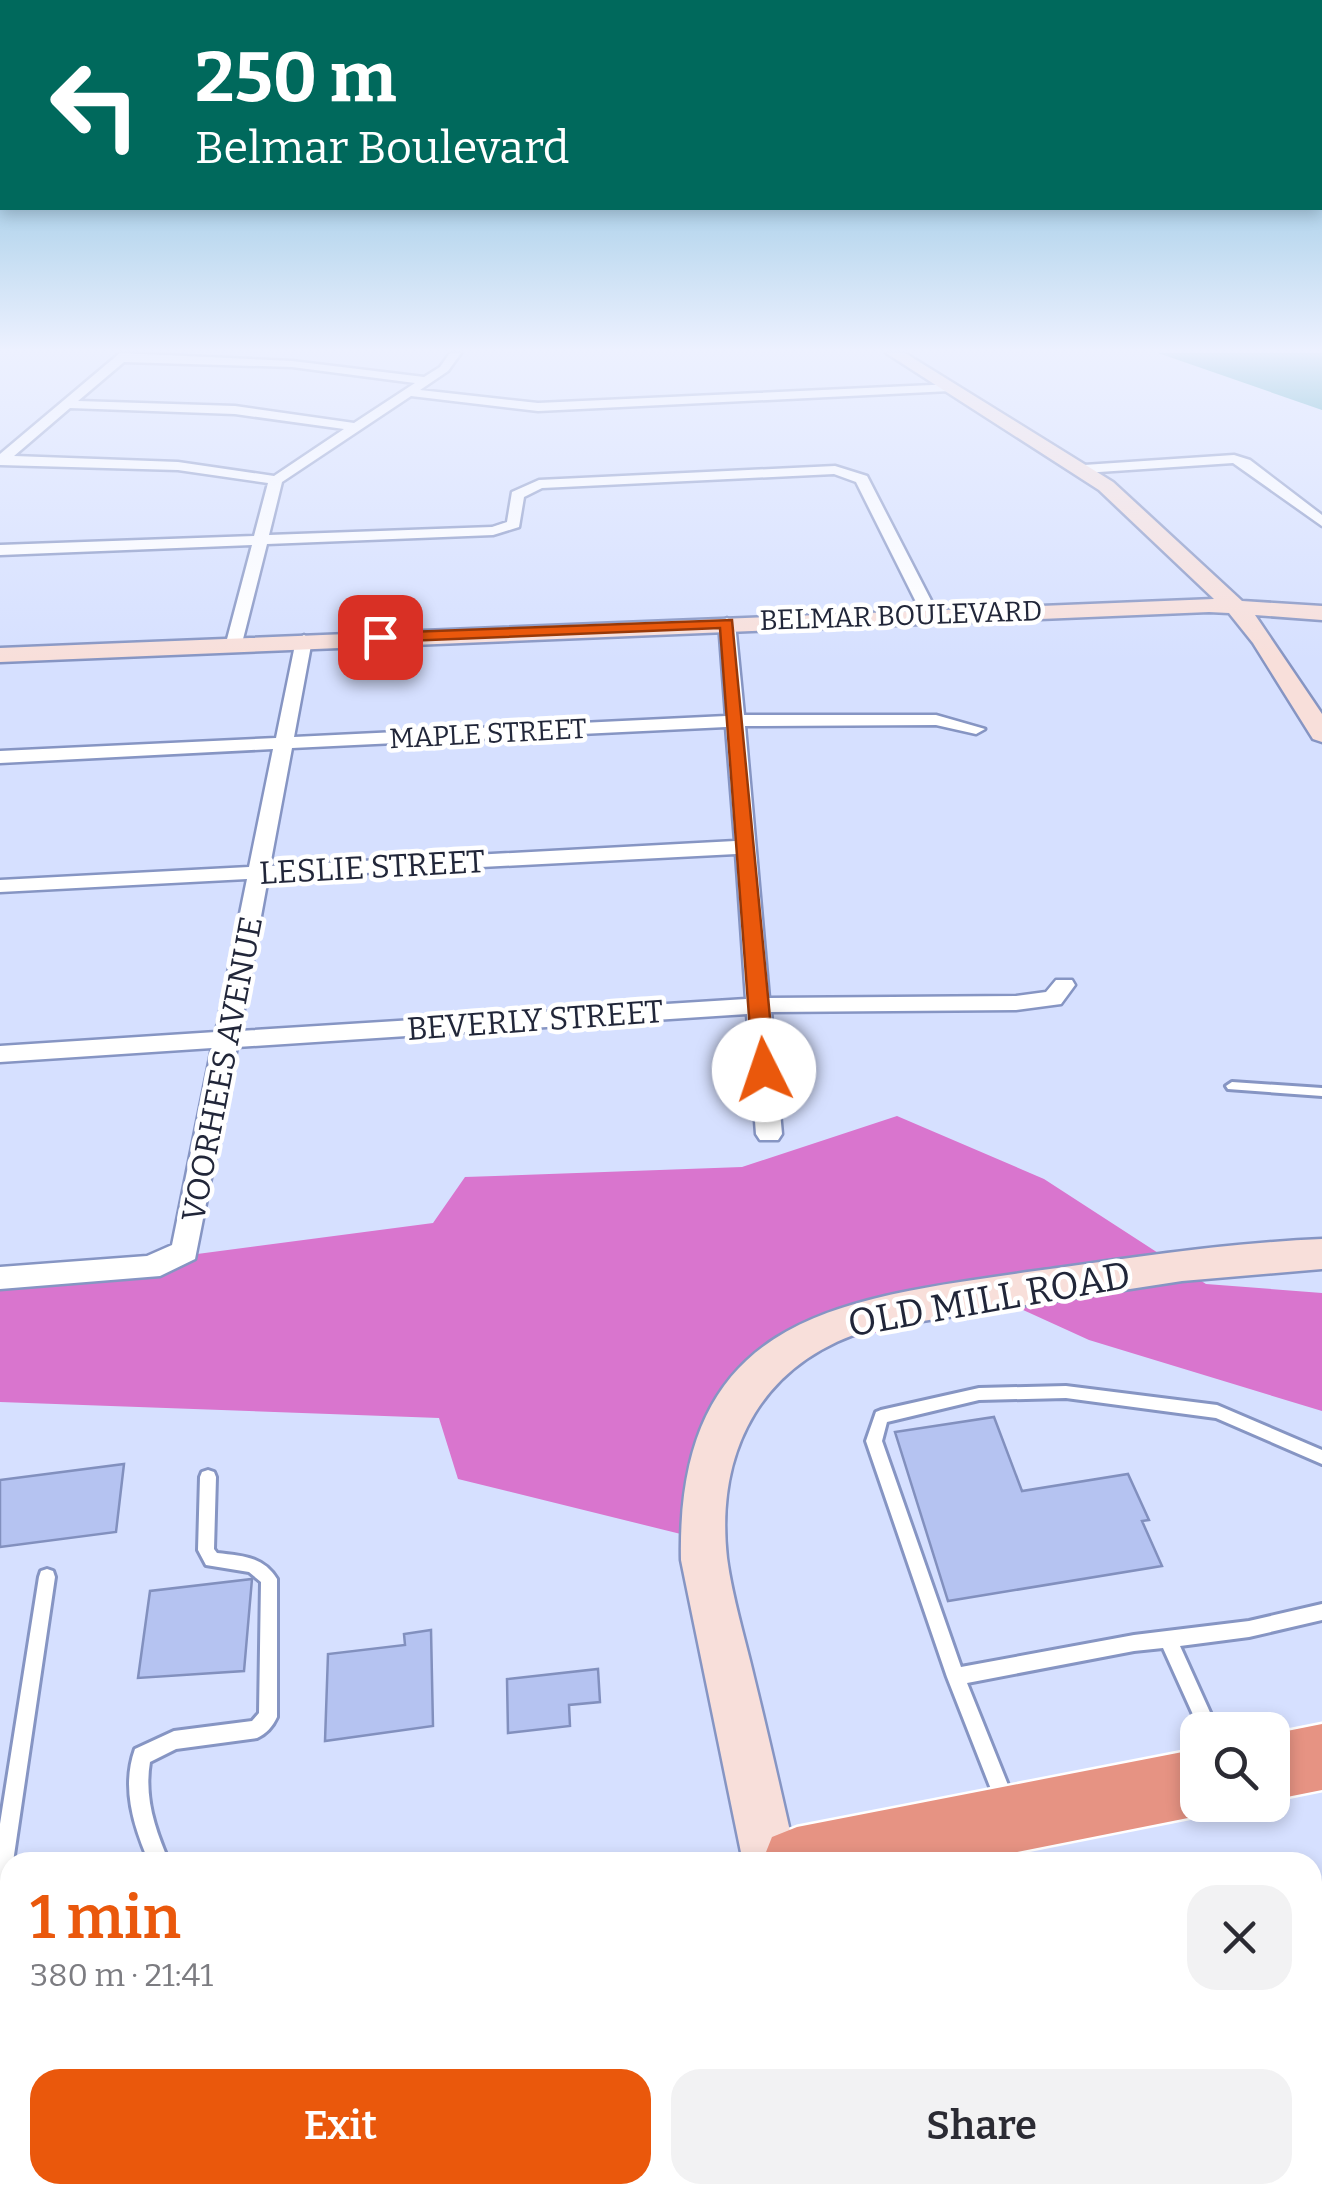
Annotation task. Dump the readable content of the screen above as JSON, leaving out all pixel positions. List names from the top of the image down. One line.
{"streets":{"street":["BELMAR BOULEVARD","MAPLE STREET","LESLIE STREET","BEVERLY STREET","VOORHEES AVENUE","OLD MILL ROAD"]},"crossings":[["BELMAR BOULEVARD","VOORHEES AVENUE"],["MAPLE STREET","VOORHEES AVENUE"],["LESLIE STREET","VOORHEES AVENUE"],["BEVERLY STREET","VOORHEES AVENUE"]],"page":{"turn":["250 m","Belmar Boulevard"],"heading":["1 min","380 m · 21:41"],"buttons":["Exit","Share"]}}
